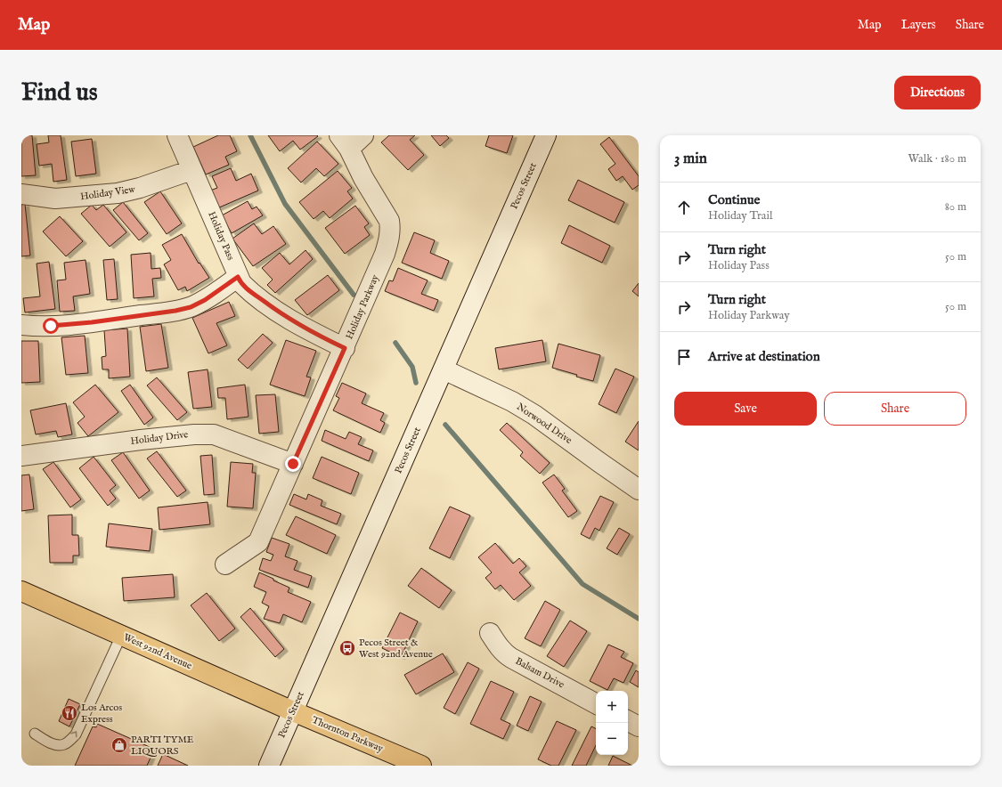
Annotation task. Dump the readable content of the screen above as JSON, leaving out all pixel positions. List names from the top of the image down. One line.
{"streets":{"main road":["West 92nd Avenue","Thornton Parkway"],"street":["Pecos Street","Holiday View","Holiday Pass","Holiday Parkway","Norwood Drive","Holiday Drive","Balsam Drive"]},"crossings":[["Pecos Street","Norwood Drive"],["Pecos Street","West 92nd Avenue"],["Pecos Street","Thornton Parkway"],["Holiday View","Holiday Pass"],["Holiday Pass","Holiday Parkway"],["Holiday Parkway","Holiday Drive"],["West 92nd Avenue","Thornton Parkway"]],"places":{"bus stop":["Pecos Street & West 92nd Avenue"],"restaurant":["Los Arcos Express"],"shop":["PARTI TYME LIQUORS"]},"page":{"header":"Map","nav":["Map","Layers","Share"],"buttons":["Directions",["Save","Share"]],"title":"Find us","heading":["3 min","Walk · 180 m"],"list":[["Continue","Holiday Trail","80 m"],["Turn right","Holiday Pass","50 m"],["Turn right","Holiday Parkway","50 m"],"Arrive at destination"],"map_buttons":["+","−"]}}
